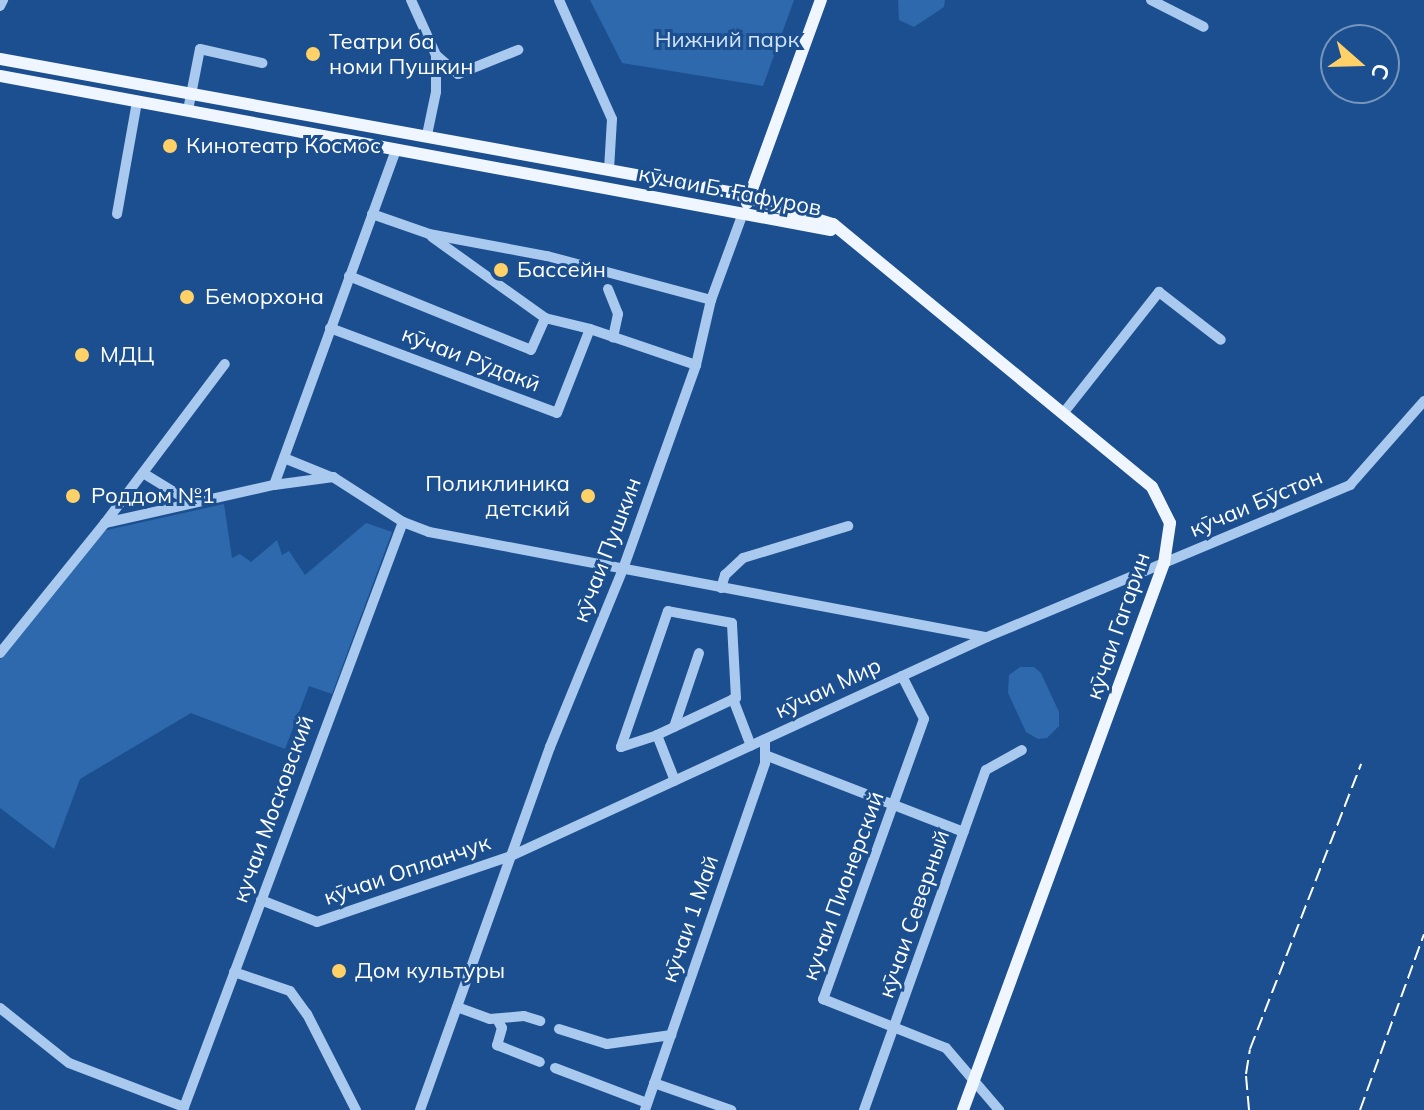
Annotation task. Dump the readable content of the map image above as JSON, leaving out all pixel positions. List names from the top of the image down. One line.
{"streets":{"main road":["кӯчаи Б. Ғафуров","кӯчаи Пушкин","кӯчаи Гагарин"],"street":["кӯчаи Рӯдакӣ","кӯчаи Бӯстон","кӯчаи Мир","кучаи Московский","кӯчаи Опланчук","кучаи Пионерский","кӯчаи Северный","кӯчаи 1 Май"]},"crossings":[["кӯчаи Б. Ғафуров","кӯчаи Пушкин"],["кӯчаи Б. Ғафуров","кӯчаи Гагарин"],["кӯчаи Бӯстон","кӯчаи Гагарин"],["кӯчаи Бӯстон","кӯчаи Мир"],["кӯчаи Пушкин","кӯчаи Мир"],["кӯчаи Пушкин","кӯчаи Опланчук"],["кӯчаи Гагарин","кӯчаи Мир"],["кӯчаи Гагарин","кучаи Пионерский"],["кӯчаи Мир","кӯчаи Опланчук"],["кӯчаи Мир","кучаи Пионерский"],["кӯчаи Мир","кӯчаи 1 Май"],["кучаи Московский","кӯчаи Опланчук"],["кучаи Пионерский","кӯчаи Северный"]],"parks":["Нижний парк"],"places":["Театри ба номи Пушкин","Кинотеатр Космос","Бассейн","Беморхона","МДЦ","Роддом №1","Поликлиника детский","Дом культуры"],"north":"right"}
